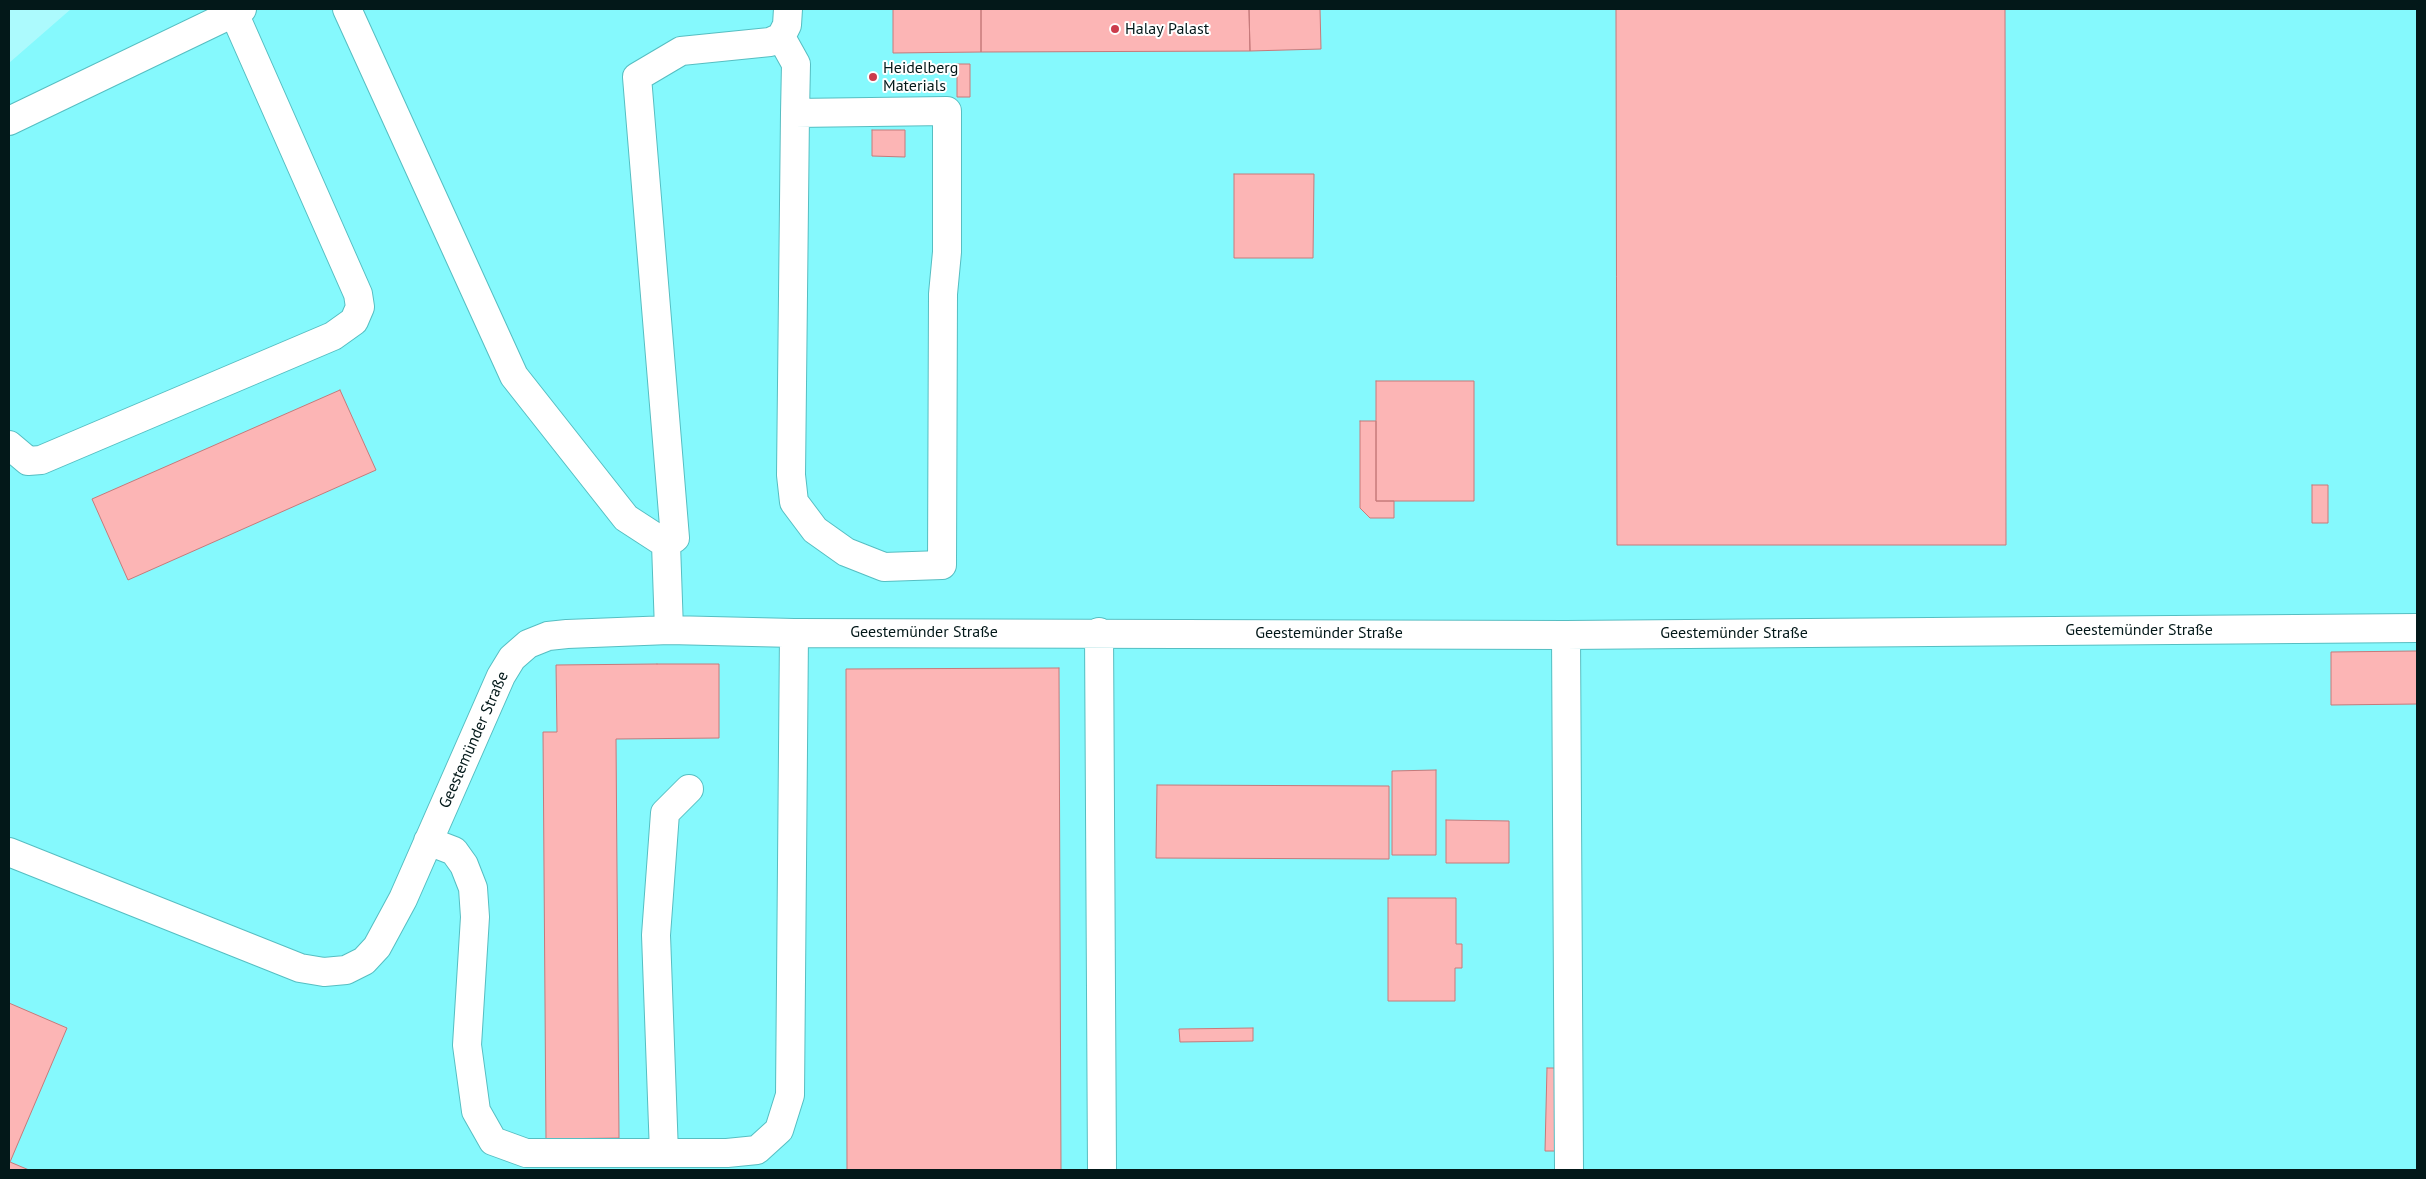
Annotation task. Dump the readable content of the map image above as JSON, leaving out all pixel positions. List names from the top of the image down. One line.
{"streets":{"street":["Geestemünder Straße"]},"places":["Halay Palast","Heidelberg Materials"]}
